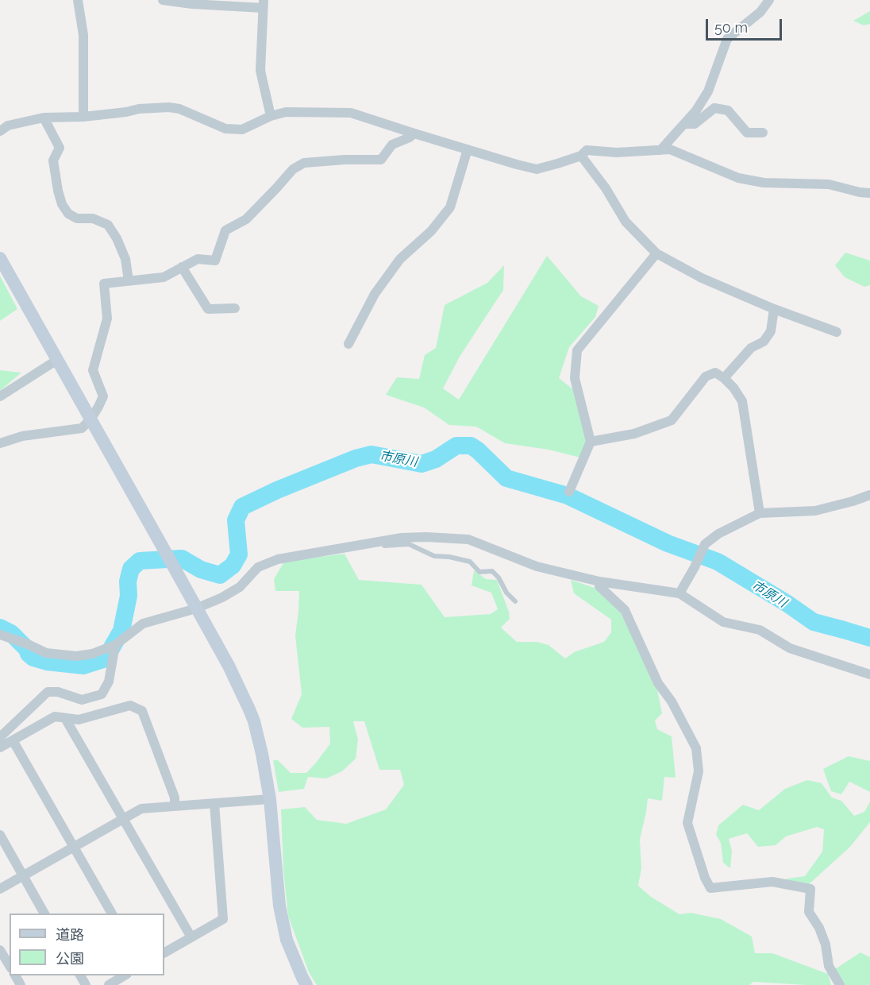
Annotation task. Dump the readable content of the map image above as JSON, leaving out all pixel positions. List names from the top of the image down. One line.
{"water":["市原川"],"legend":["道路","公園"],"scale_bar":"50 m"}
